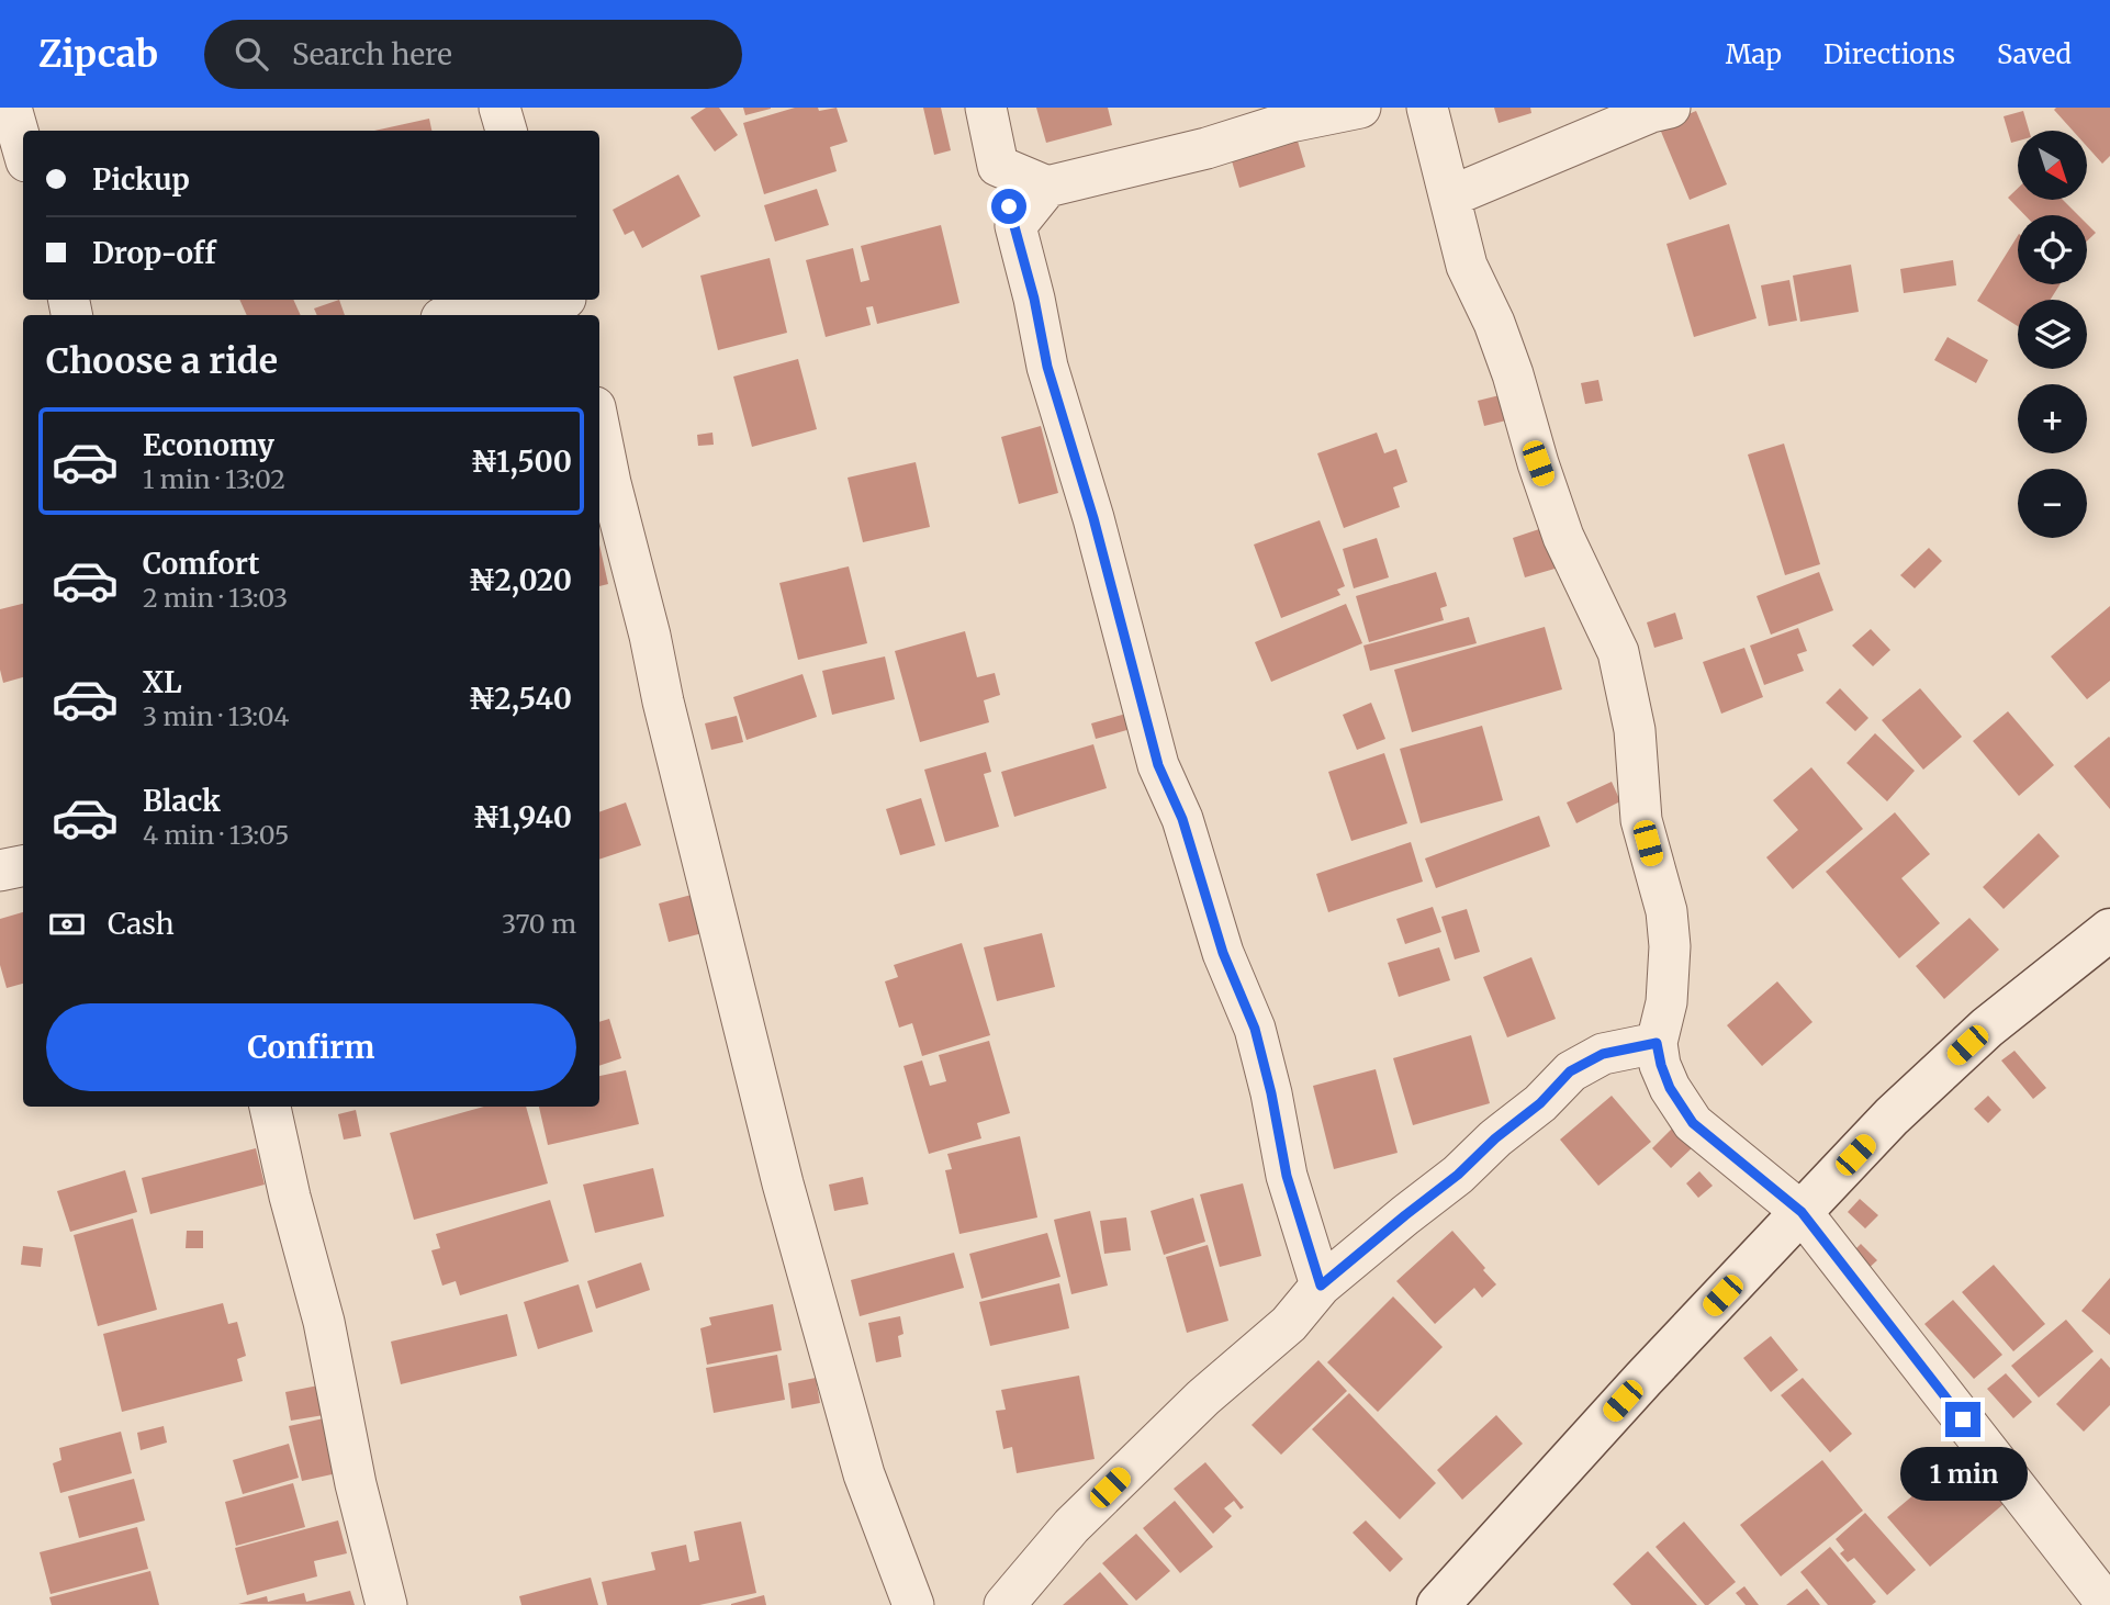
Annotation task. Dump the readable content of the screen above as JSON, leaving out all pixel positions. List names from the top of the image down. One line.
{"north":"bottom right","page":{"header":"Zipcab","search":"Search here","nav":["Map","Directions","Saved"],"map_buttons":["+","−"],"banner":["Pickup","Drop-off"],"heading":"Choose a ride","list":[{"name":"Economy","note":"1 min · 13:02","value":"₦1,500"},{"name":"Comfort","note":"2 min · 13:03","value":"₦2,020"},{"name":"XL","note":"3 min · 13:04","value":"₦2,540"},{"name":"Black","note":"4 min · 13:05","value":"₦1,940"}],"pay":["Cash","370 m"],"buttons":"Confirm","bubble":"1 min"}}
